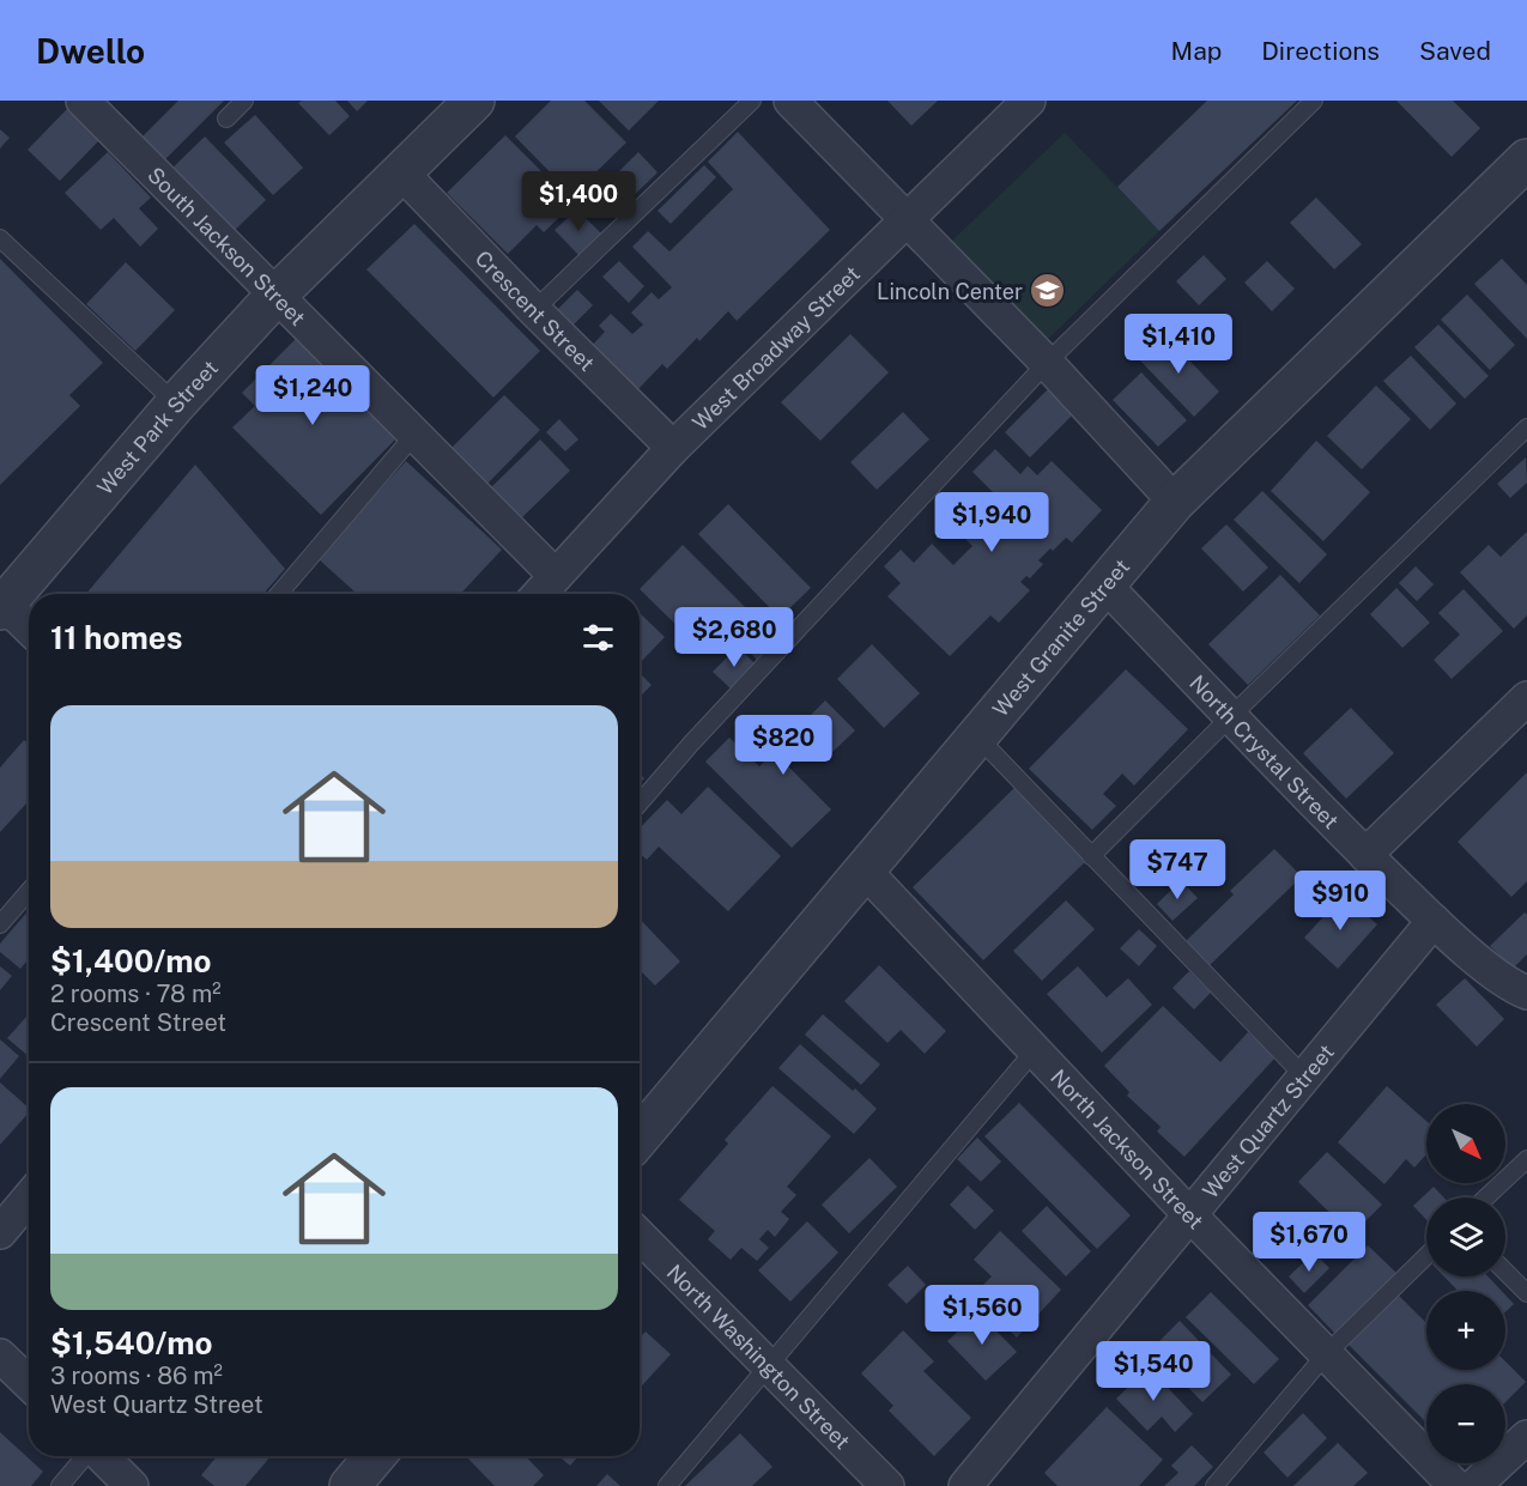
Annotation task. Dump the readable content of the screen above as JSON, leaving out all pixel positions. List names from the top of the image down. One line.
{"streets":{"street":["South Jackson Street","Crescent Street","West Broadway Street","West Park Street","West Granite Street","North Crystal Street","West Quartz Street","North Jackson Street","North Washington Street"]},"crossings":[["South Jackson Street","West Broadway Street"],["South Jackson Street","West Park Street"],["Crescent Street","West Broadway Street"],["Crescent Street","West Park Street"],["West Granite Street","North Crystal Street"],["West Granite Street","North Jackson Street"],["North Crystal Street","West Quartz Street"],["West Quartz Street","North Jackson Street"]],"places":{"school or university":["Lincoln Center"]},"north":"bottom right","page":{"header":"Dwello","nav":["Map","Directions","Saved"],"price":["$1,400","$1,410","$1,240","$1,940","$2,680","$820","$747","$910","$1,670","$1,560","$1,540"],"heading":"11 homes","list":[{"name":"$1,400/mo","note":"2 rooms · 78 m² · Crescent Street"},{"name":"$1,540/mo","note":"3 rooms · 86 m² · West Quartz Street"}],"map_buttons":["+","−"]}}
